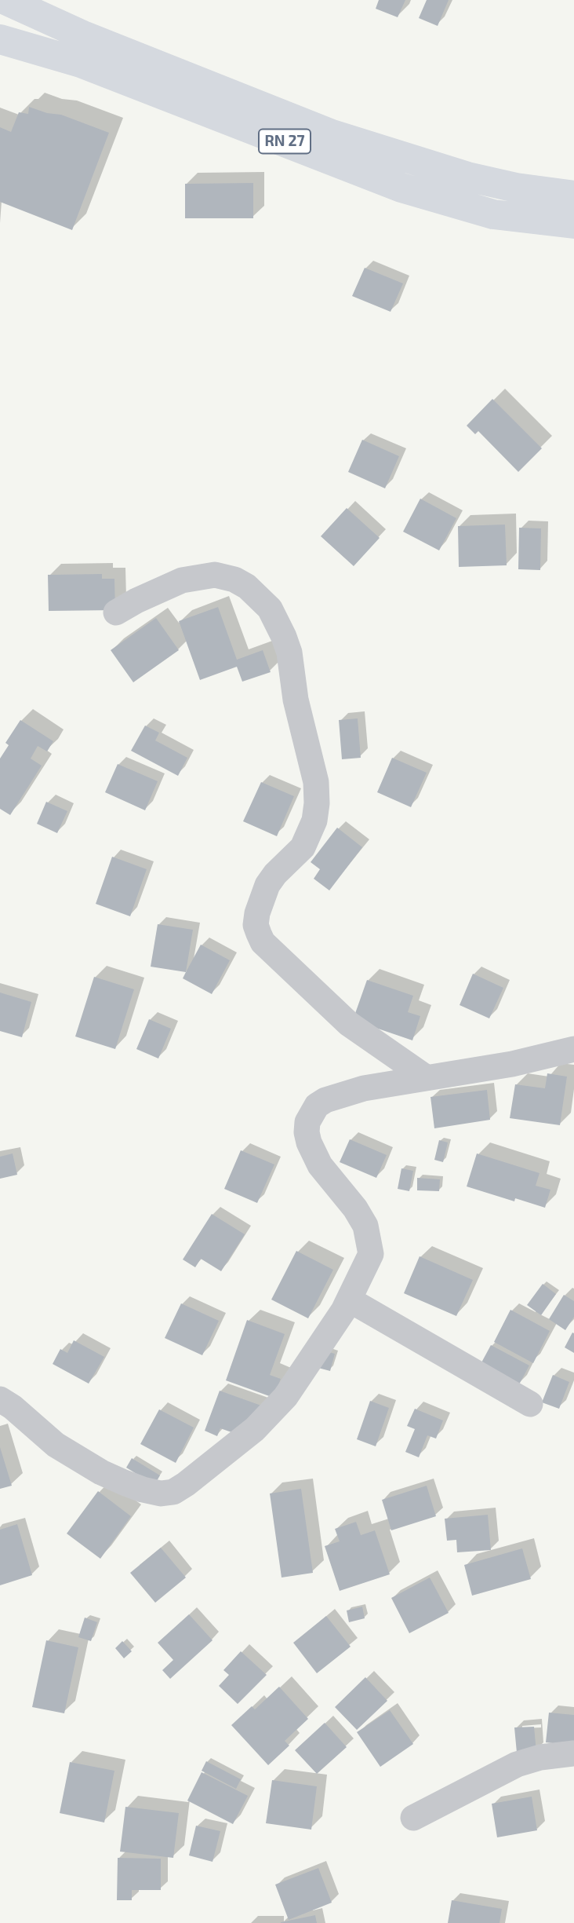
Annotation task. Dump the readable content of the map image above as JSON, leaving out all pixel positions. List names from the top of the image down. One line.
{"streets":{"main road":["RN 27"]}}
